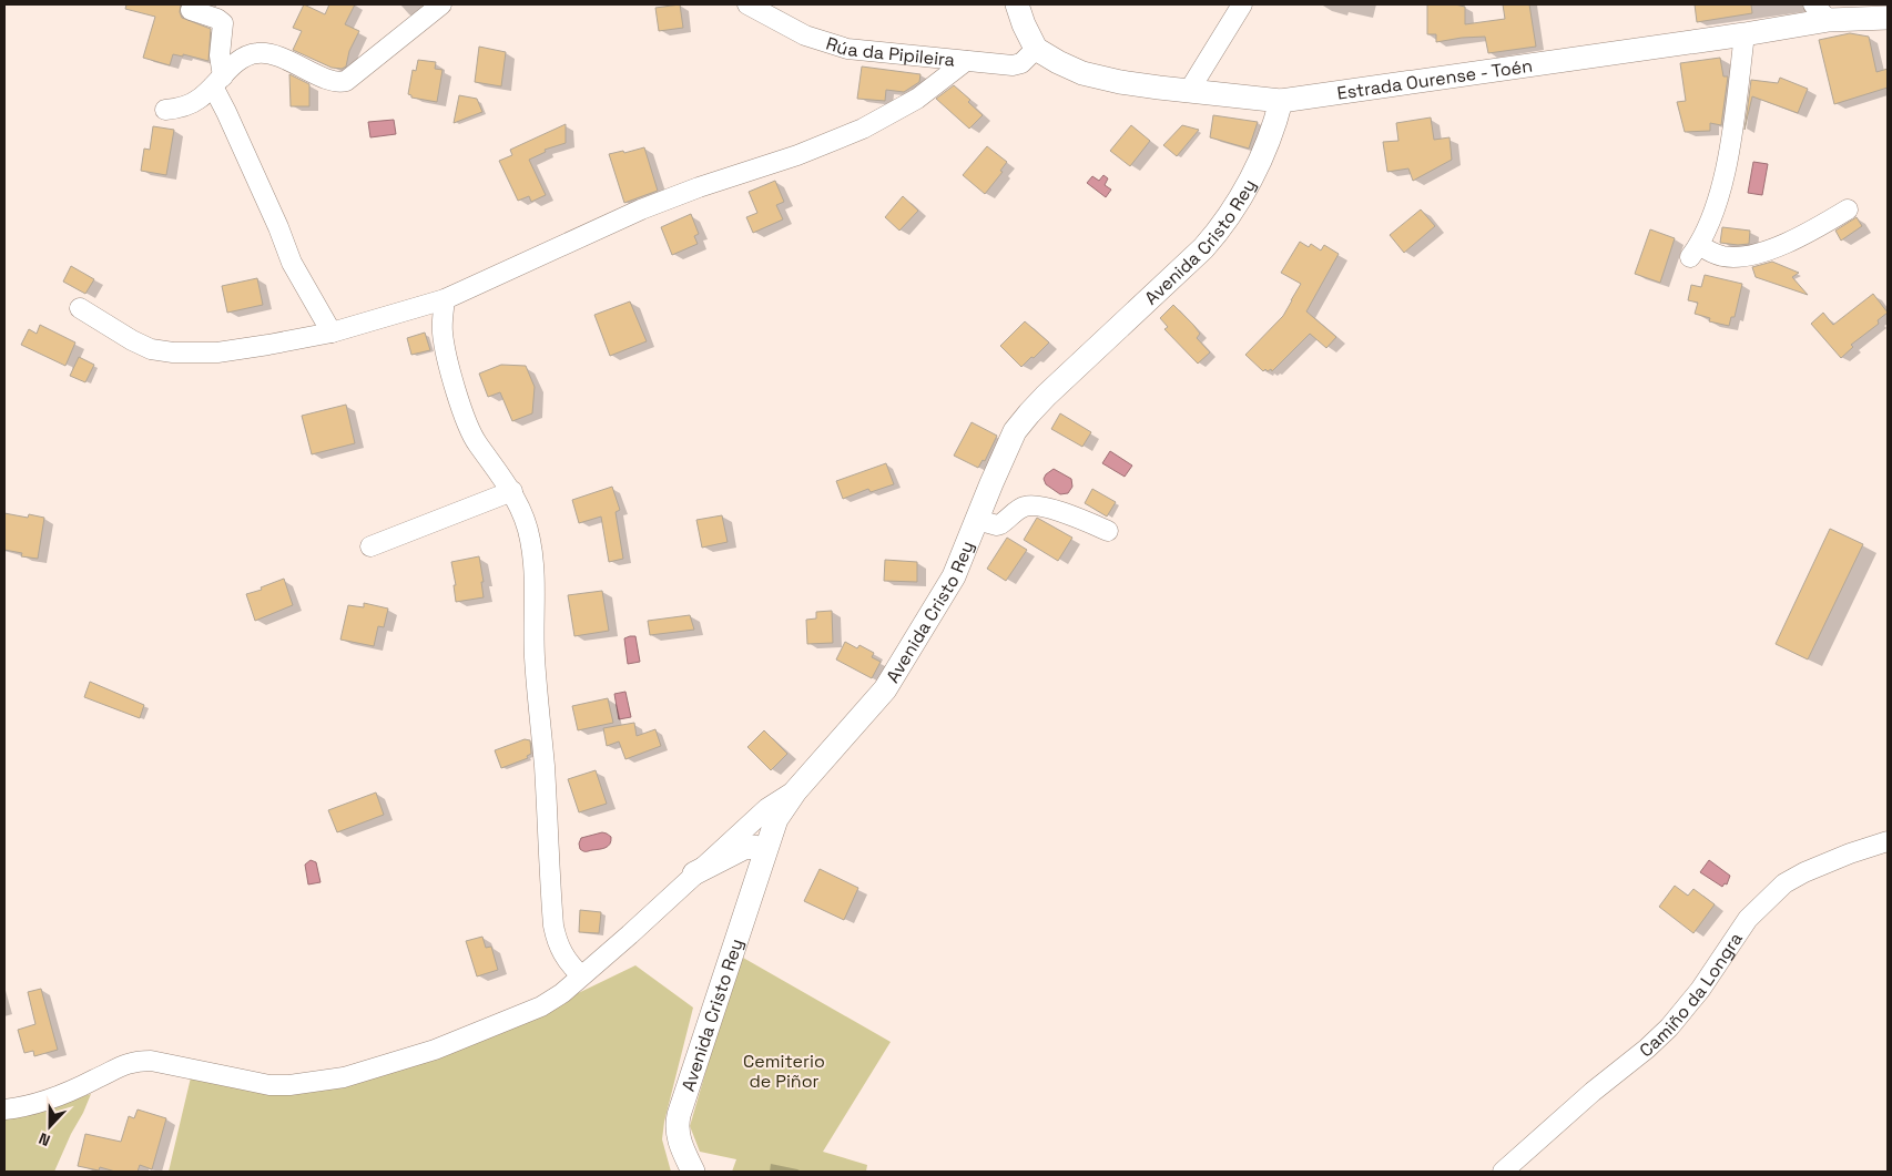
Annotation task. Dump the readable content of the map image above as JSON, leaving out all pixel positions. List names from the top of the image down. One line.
{"streets":{"street":["Rúa da Pipileira","Estrada Ourense - Toén","Avenida Cristo Rey","Camiño da Longra"]},"crossings":[["Rúa da Pipileira","Estrada Ourense - Toén"],["Estrada Ourense - Toén","Avenida Cristo Rey"]],"parks":["Cemiterio de Piñor"],"north":"bottom"}
